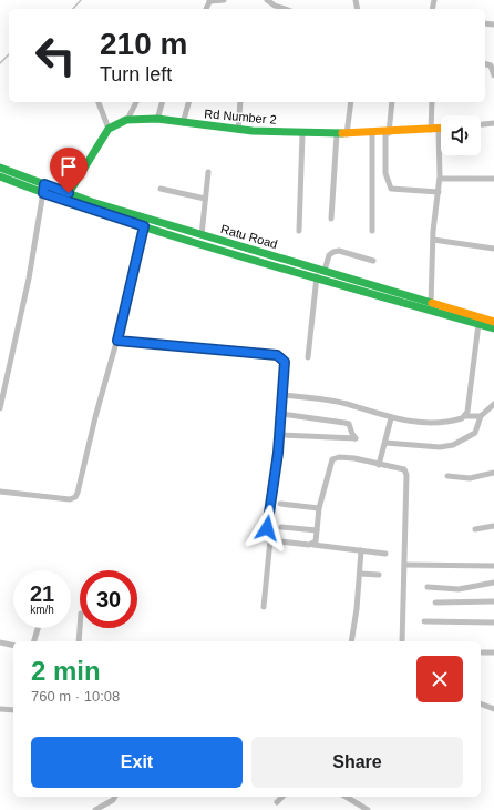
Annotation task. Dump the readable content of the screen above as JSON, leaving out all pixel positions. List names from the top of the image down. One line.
{"streets":{"main road":["Rd Number 2","Ratu Road"]},"page":{"turn":["210 m","Turn left"],"speed":"21 km/h","limit":"30","heading":["2 min","760 m · 10:08"],"buttons":["Exit","Share"]}}
